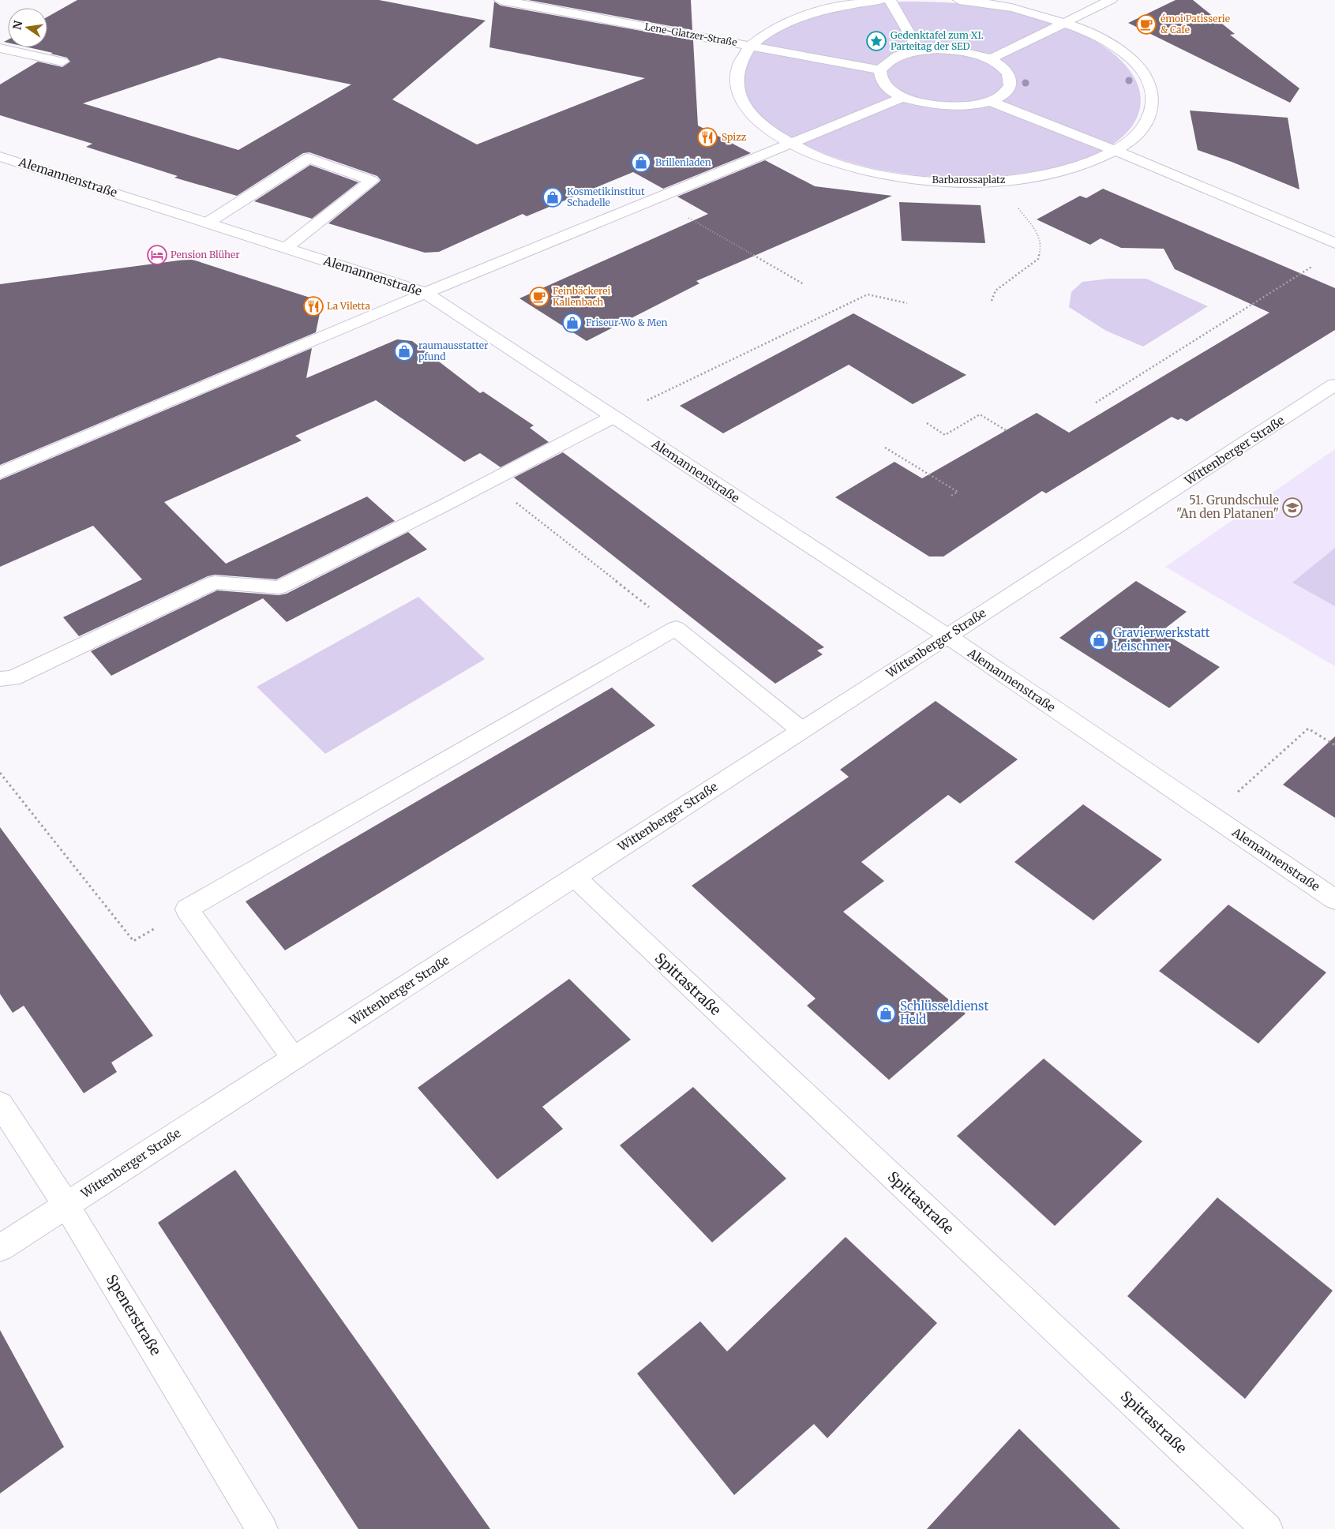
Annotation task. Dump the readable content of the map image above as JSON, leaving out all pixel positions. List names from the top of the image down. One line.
{"streets":{"street":["Lene-Glatzer-Straße","Alemannenstraße","Barbarossaplatz","Wittenberger Straße","Spittastraße","Spenerstraße"]},"crossings":[["Lene-Glatzer-Straße","Barbarossaplatz"],["Alemannenstraße","Wittenberger Straße"],["Wittenberger Straße","Spittastraße"],["Wittenberger Straße","Spenerstraße"]],"places":{"cafe":["émoi Patisserie & Cafe","Feinbäckerei Kallenbach"],"place":["Gedenktafel zum XI. Parteitag der SED"],"restaurant":["Spizz","La Viletta"],"shop":["Brillenladen","Kosmetikinstitut Schadelle","Friseur Wo & Men","raumausstatter pfund","Gravierwerkstatt Leischner","Schlüsseldienst Held"],"hotel":["Pension Blüher"],"school or university":["51. Grundschule \"An den Platanen\""]},"north":"left"}
